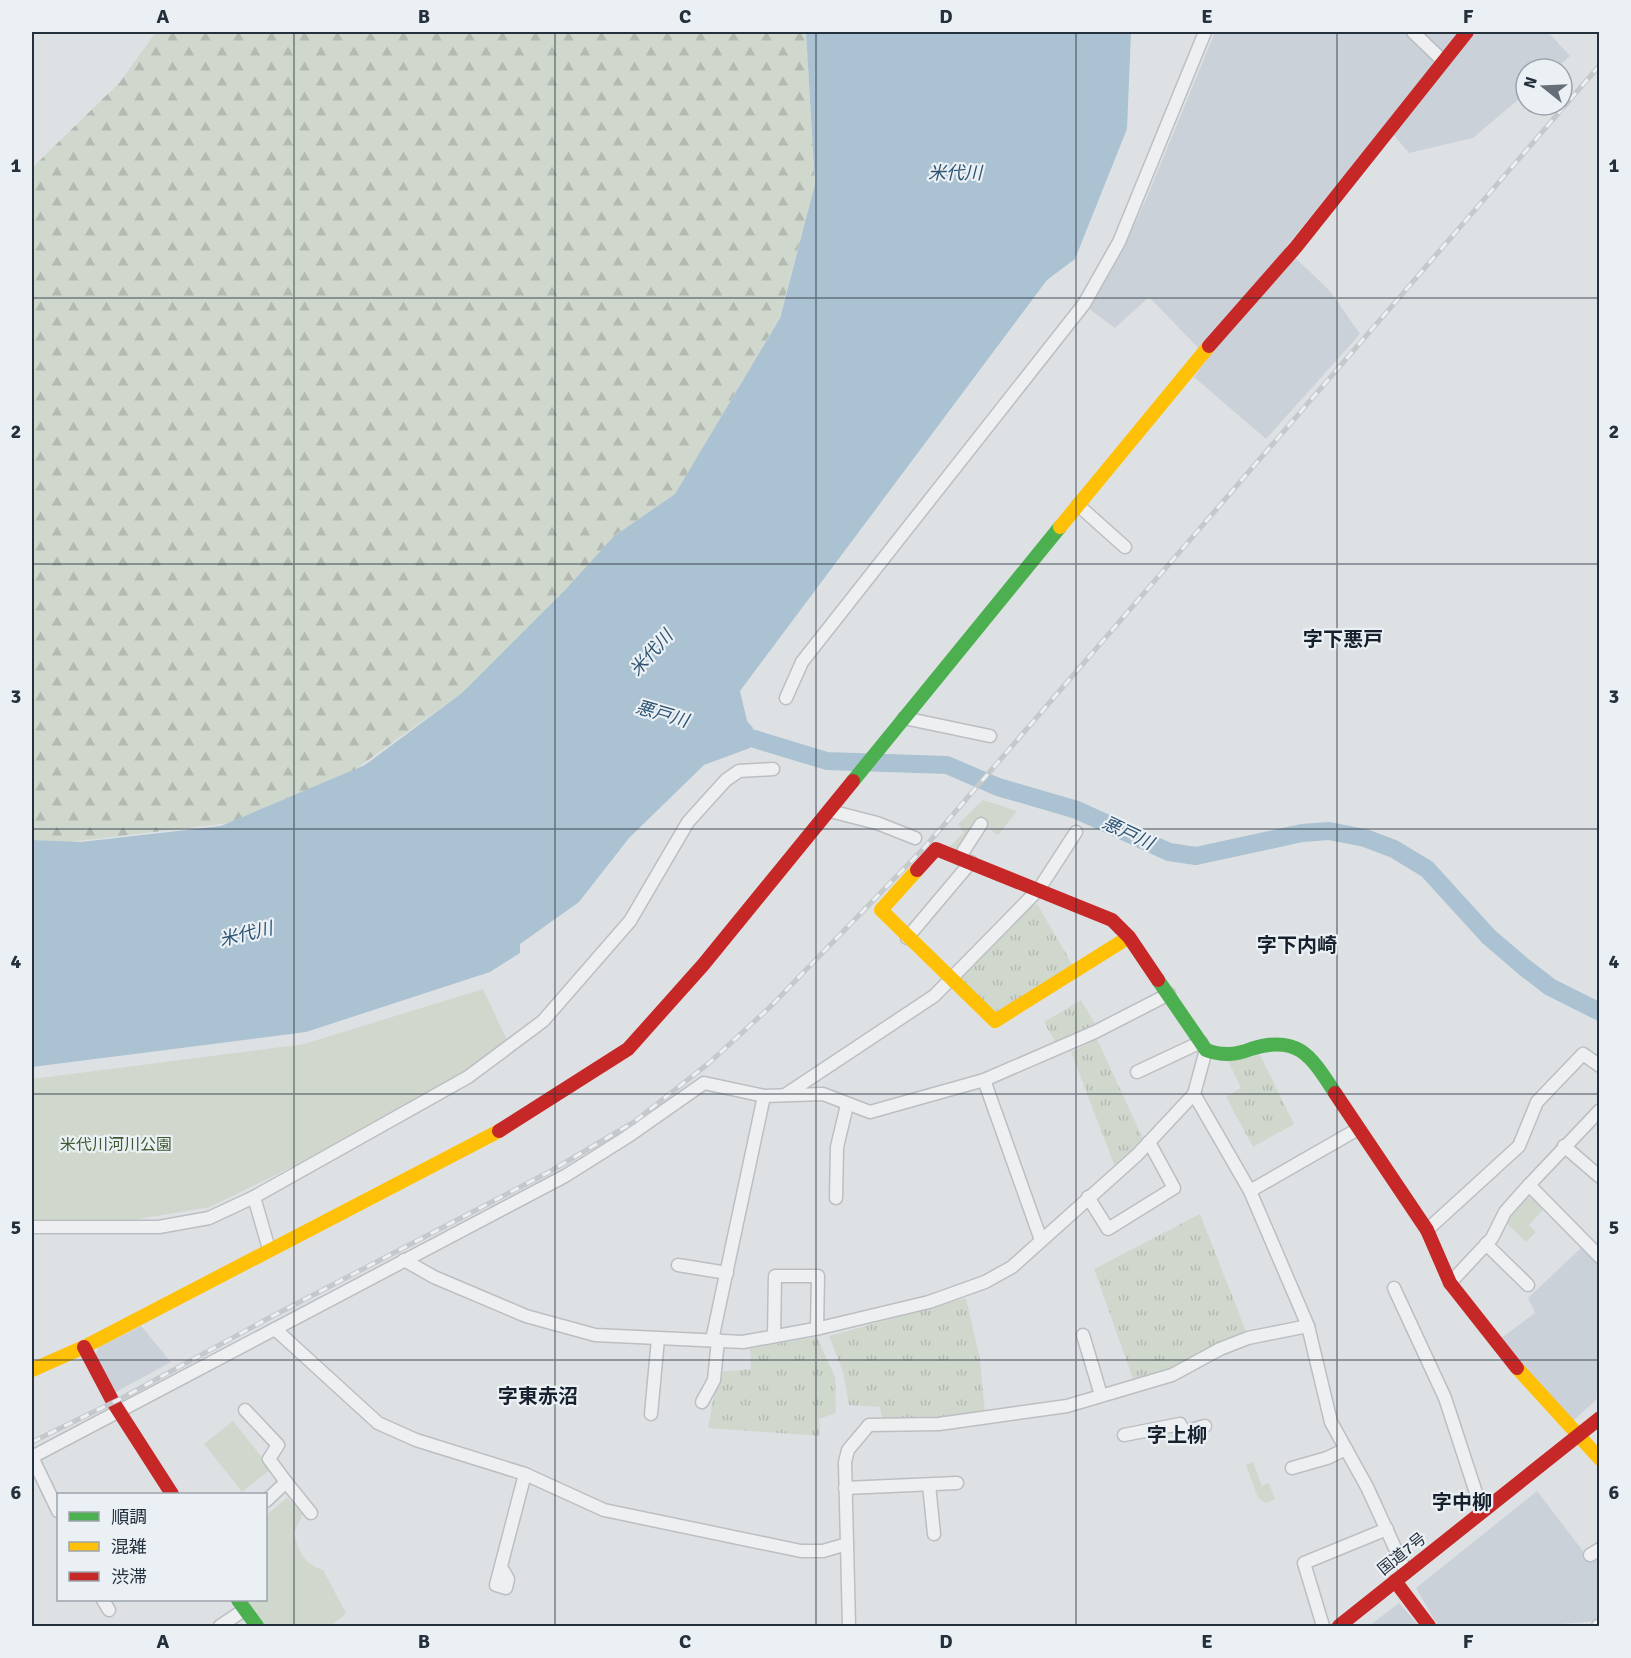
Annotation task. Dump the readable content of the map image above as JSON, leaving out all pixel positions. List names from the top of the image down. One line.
{"streets":{"main road":["国道7号"]},"districts":["字下悪戸","字下内崎","字東赤沼","字上柳","字中柳"],"water":["米代川","悪戸川"],"parks":["米代川河川公園"],"legend":["順調","混雑","渋滞"],"north":"left","grid":{"columns":["A","B","C","D","E","F"],"rows":["1","2","3","4","5","6"]}}
